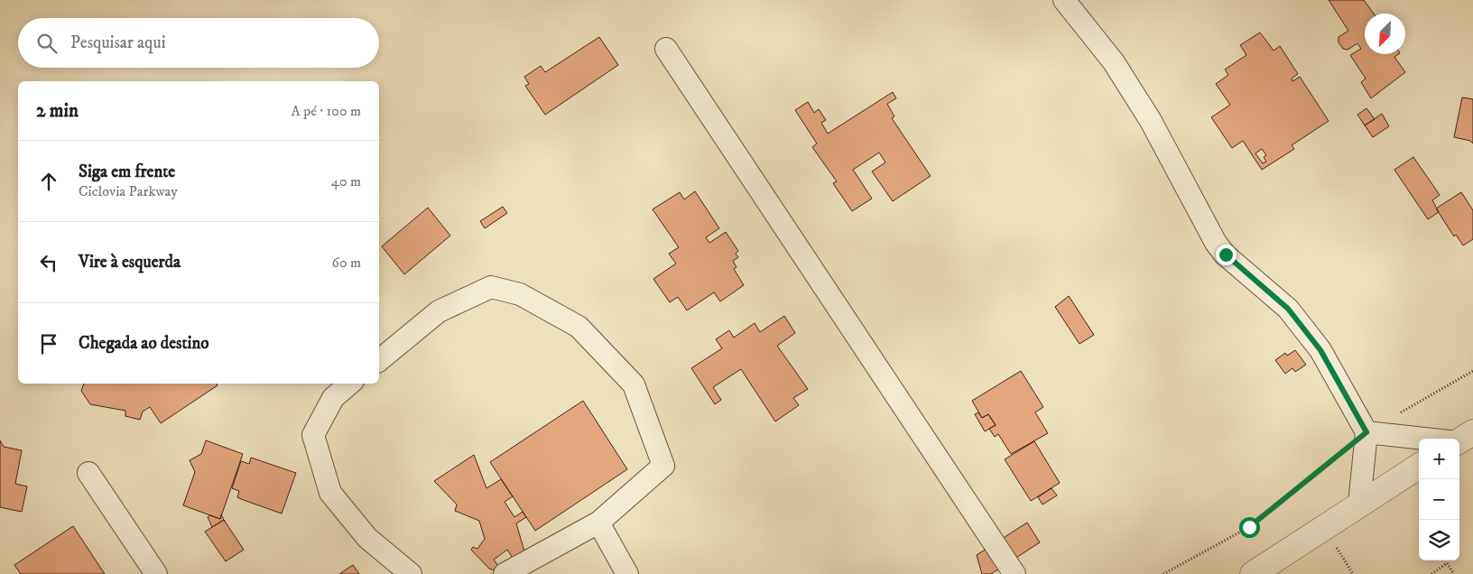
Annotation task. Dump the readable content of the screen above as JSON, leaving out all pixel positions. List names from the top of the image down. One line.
{"north":"bottom left","page":{"search":"Pesquisar aqui","heading":["2 min","A pé · 100 m"],"list":[["Siga em frente","Ciclovia Parkway","40 m"],["Vire à esquerda","60 m"],"Chegada ao destino"],"map_buttons":["+","−"]}}
